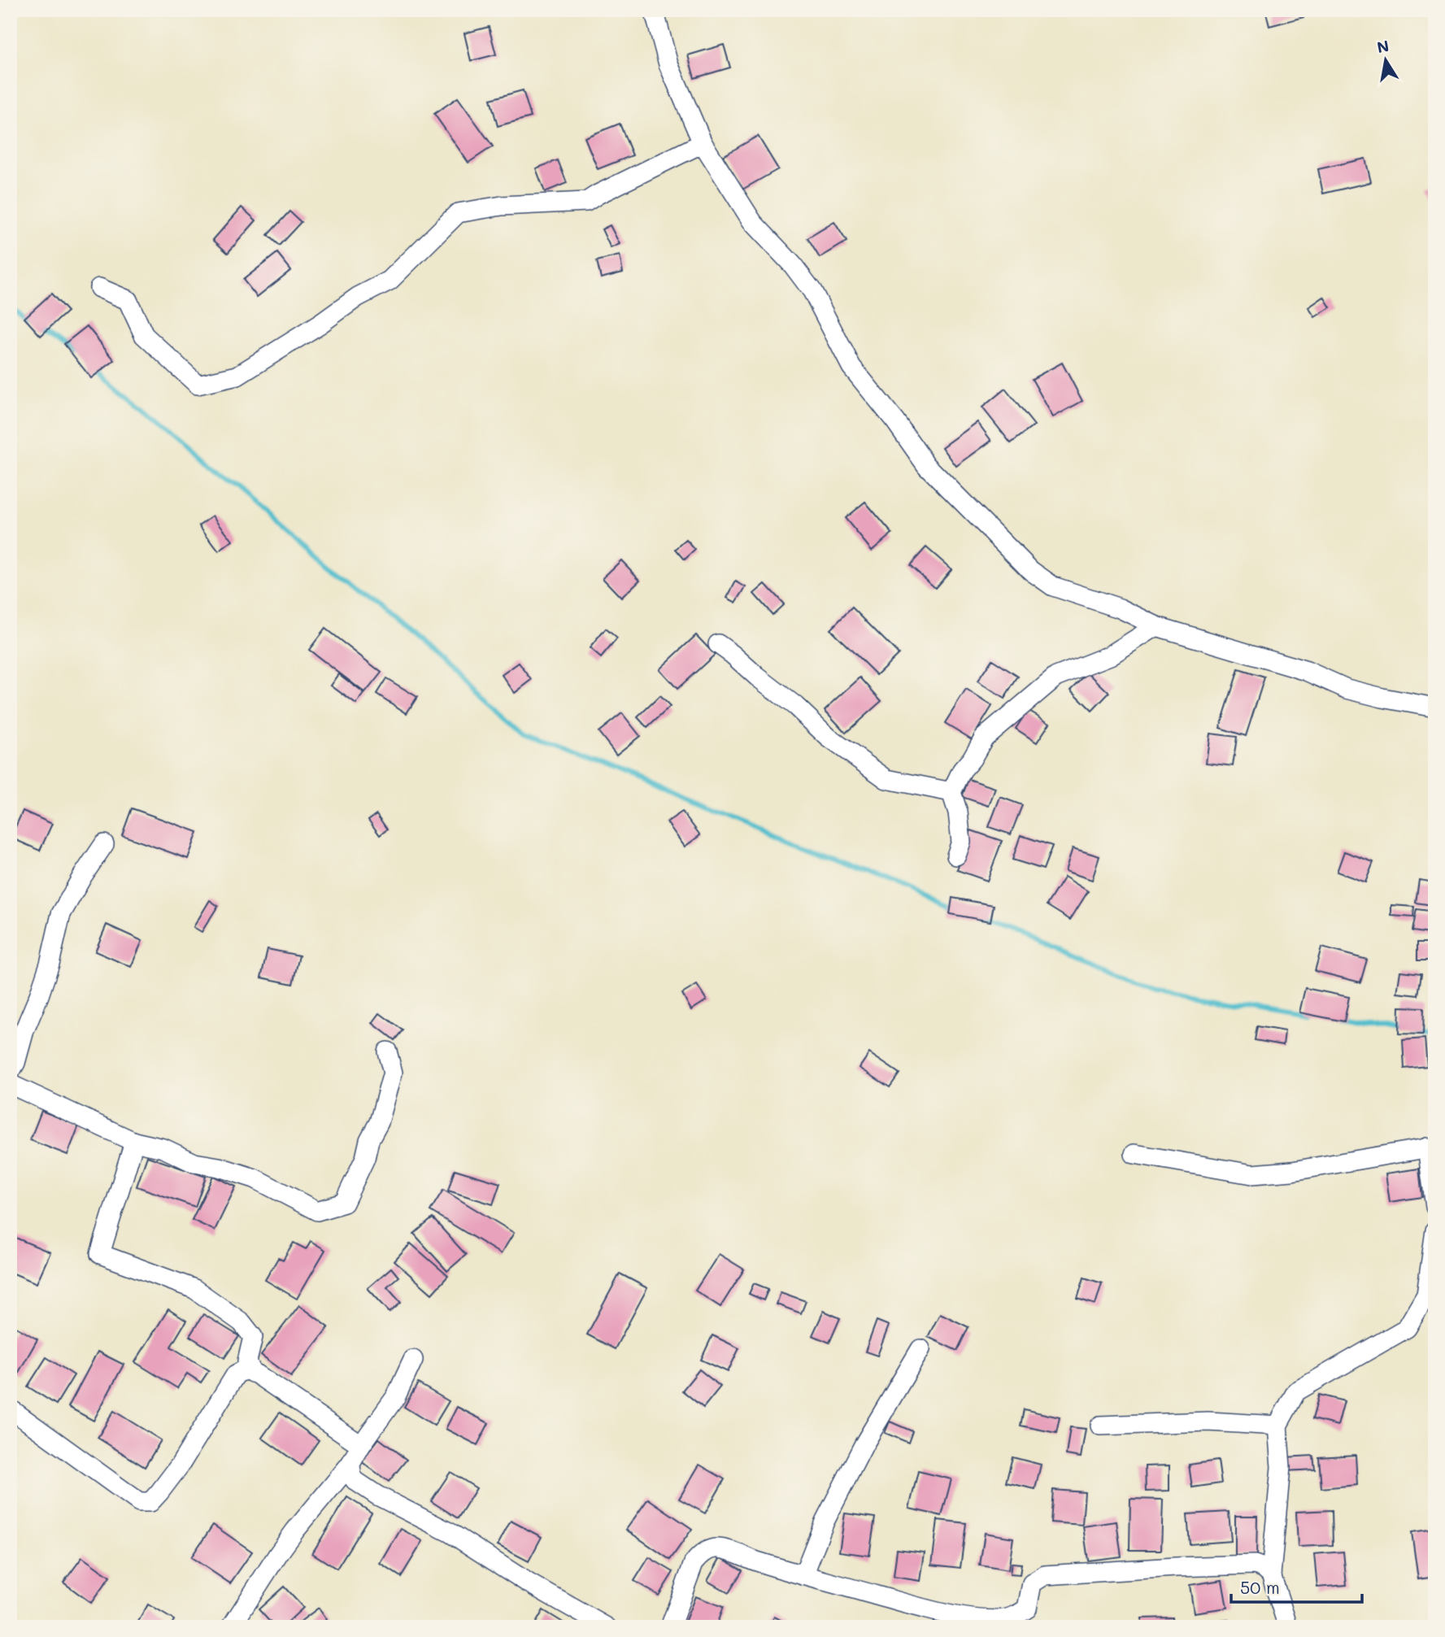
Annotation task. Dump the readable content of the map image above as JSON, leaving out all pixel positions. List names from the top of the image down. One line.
{"scale_bar":"50 m","north":"top"}
